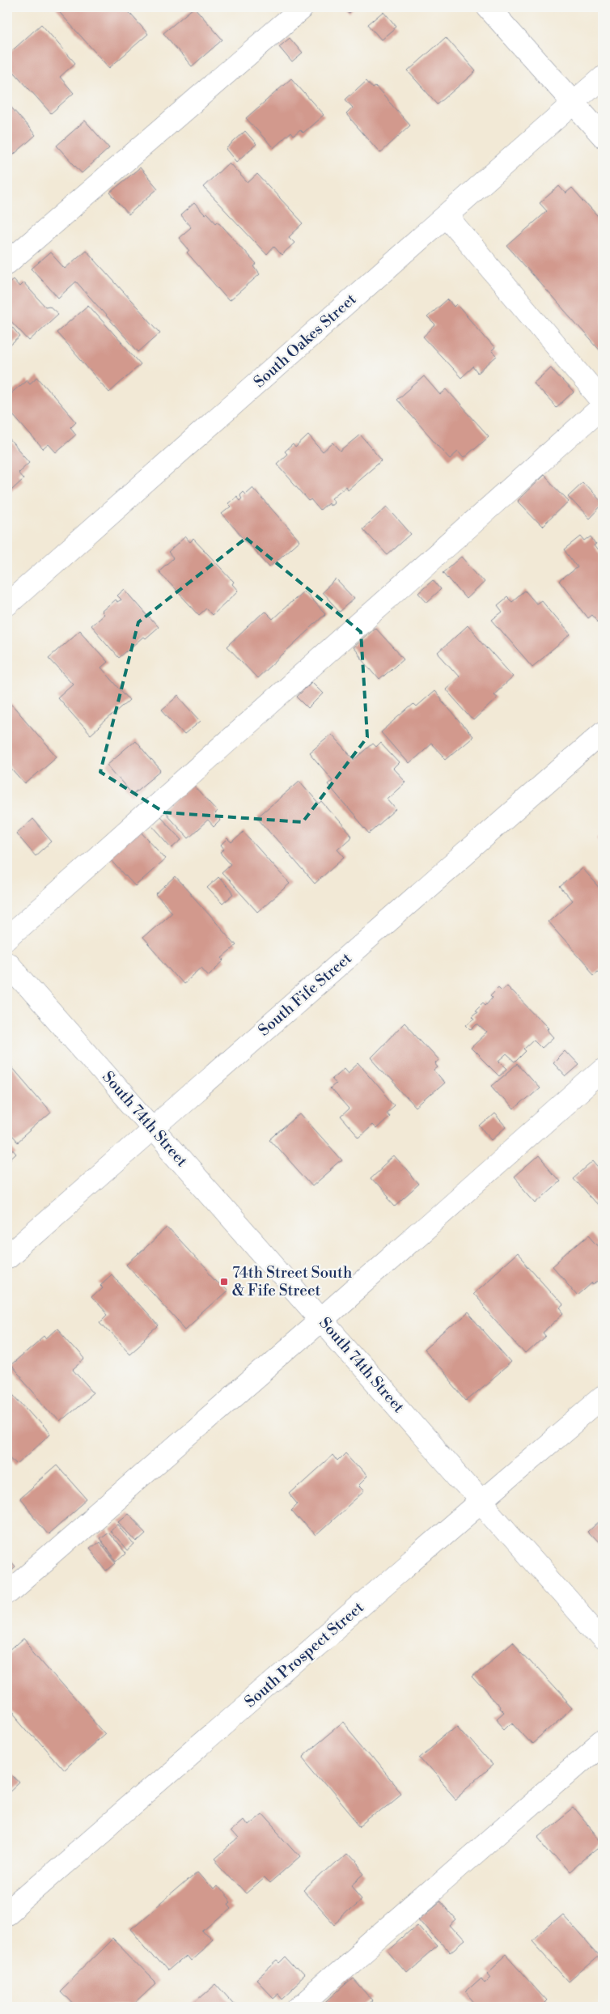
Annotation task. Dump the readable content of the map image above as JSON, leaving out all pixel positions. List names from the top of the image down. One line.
{"streets":{"street":["South Oakes Street","South Fife Street","South 74th Street","South Prospect Street"]},"crossings":[["South Fife Street","South 74th Street"],["South 74th Street","South Prospect Street"]],"places":{"transit":["74th Street South & Fife Street"]}}
